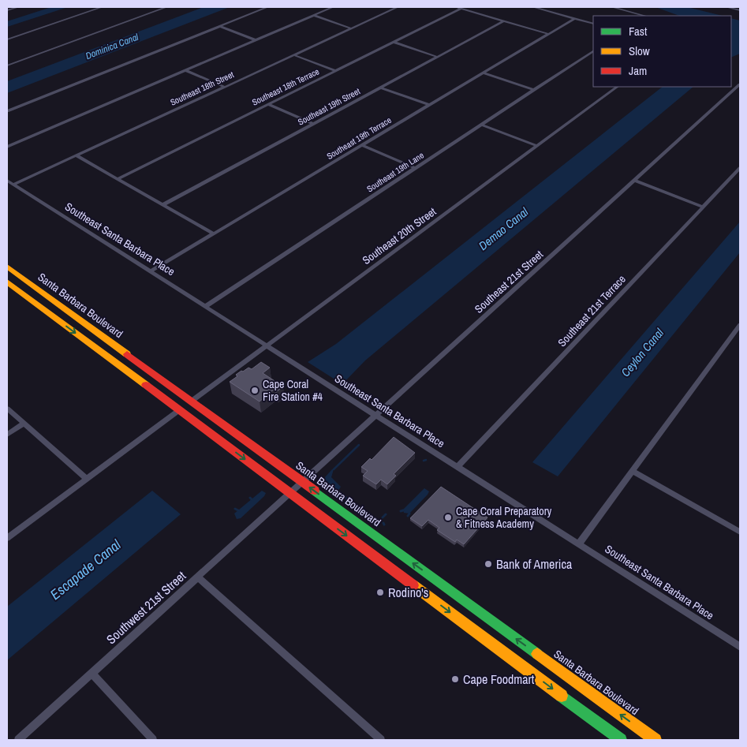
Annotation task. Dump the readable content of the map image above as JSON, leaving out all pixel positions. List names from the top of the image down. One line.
{"streets":{"main road":["Santa Barbara Boulevard"],"street":["Southeast 18th Terrace","Southeast 18th Street","Southeast 19th Street","Southeast 19th Terrace","Southeast 19th Lane","Southeast 20th Street","Southeast Santa Barbara Place","Southeast 21st Street","Southeast 21st Terrace","Southwest 21st Street"]},"crossings":[["Southeast 18th Street","Southeast Santa Barbara Place"],["Southeast 19th Terrace","Southeast Santa Barbara Place"],["Southeast 19th Lane","Southeast Santa Barbara Place"],["Southeast 20th Street","Southeast Santa Barbara Place"],["Southeast 20th Street","Santa Barbara Boulevard"],["Southeast Santa Barbara Place","Southeast 21st Street"],["Southeast Santa Barbara Place","Southeast 21st Terrace"],["Southeast 21st Street","Santa Barbara Boulevard"],["Southeast 21st Street","Southwest 21st Street"]],"water":["Dominica Canal","Demao Canal","Ceylon Canal","Escapade Canal"],"places":["Cape Coral Fire Station #4","Cape Coral Preparatory & Fitness Academy","Bank of America","Rodino's","Cape Foodmart"],"legend":["Fast","Slow","Jam"]}
